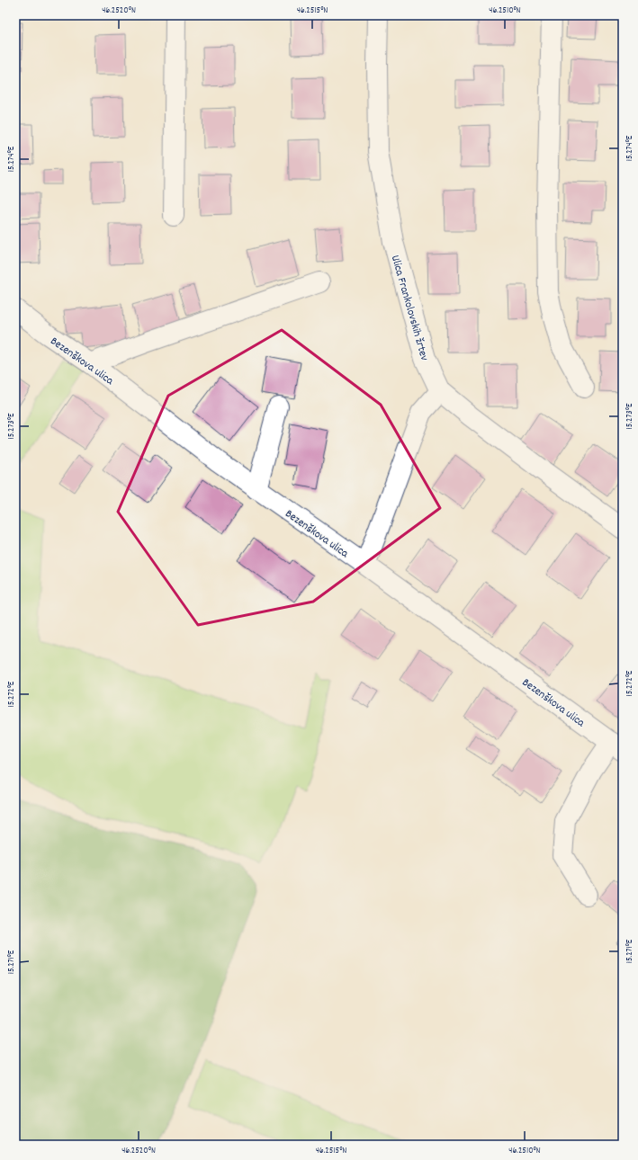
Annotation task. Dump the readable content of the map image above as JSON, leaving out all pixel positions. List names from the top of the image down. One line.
{"streets":{"street":["Ulica Frankolovskih žrtev","Bezenškova ulica"]},"coordinates":["46.2520°N","46.2515°N","46.2510°N","15.274°E","15.273°E","15.272°E","15.271°E"]}
